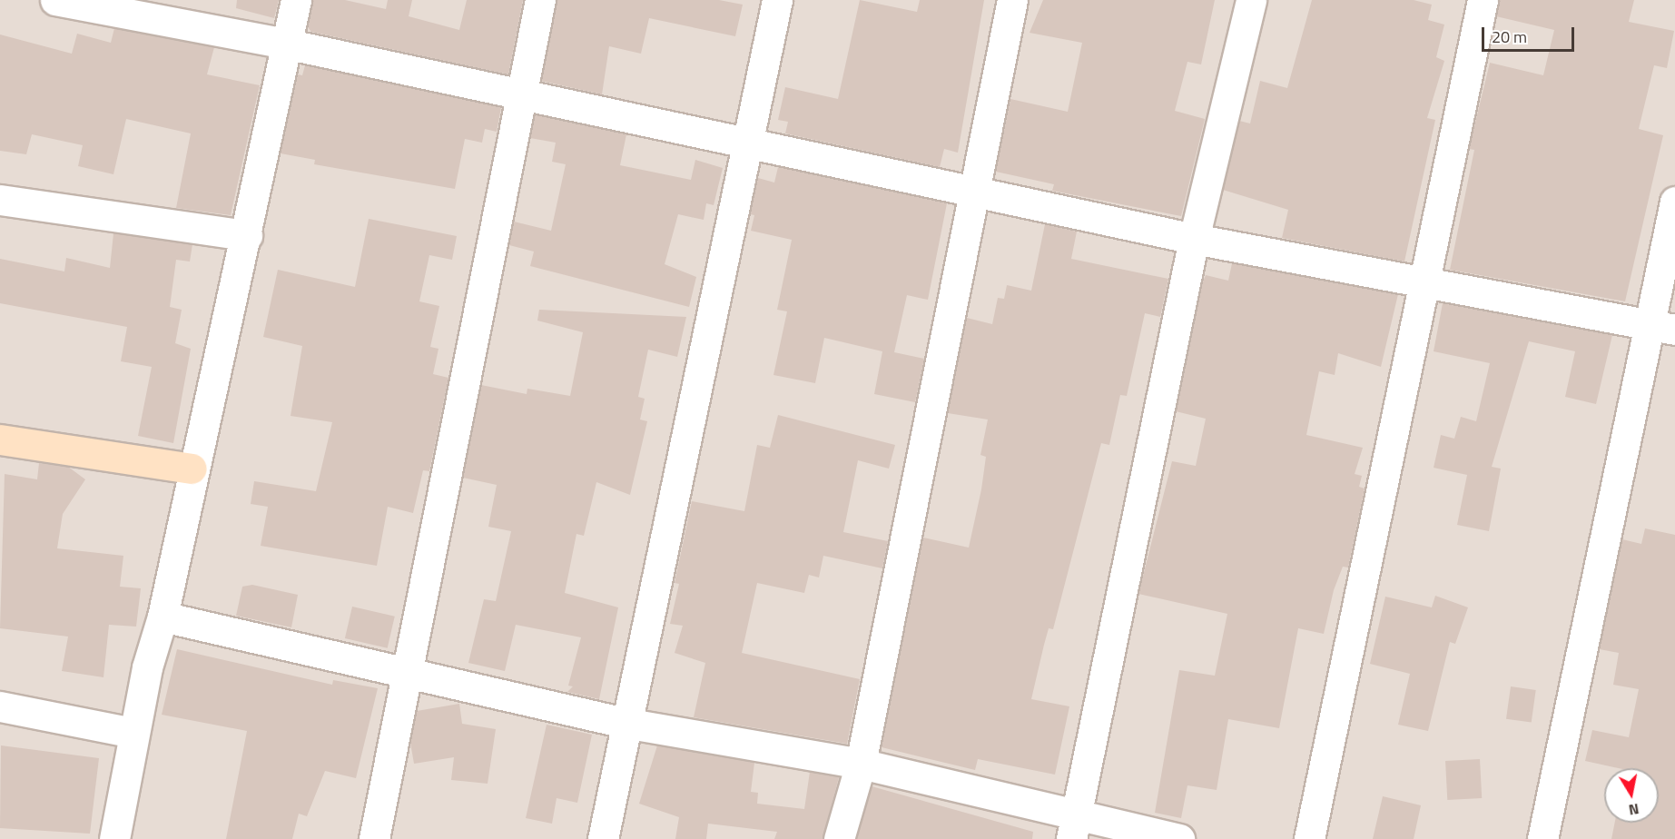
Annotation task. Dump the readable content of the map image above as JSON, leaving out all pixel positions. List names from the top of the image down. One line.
{"scale_bar":"20 m","north":"bottom"}
